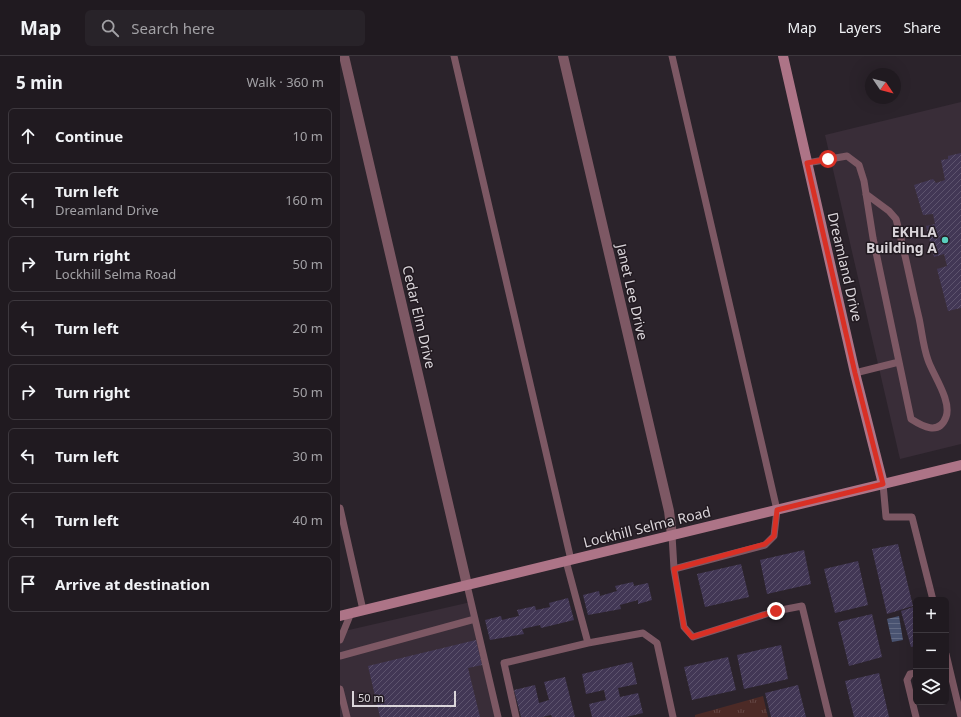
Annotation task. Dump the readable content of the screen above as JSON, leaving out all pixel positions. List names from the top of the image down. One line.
{"streets":{"main road":["Dreamland Drive","Lockhill Selma Road"],"street":["Janet Lee Drive","Cedar Elm Drive"]},"crossings":[["Dreamland Drive","Lockhill Selma Road"],["Janet Lee Drive","Lockhill Selma Road"],["Cedar Elm Drive","Lockhill Selma Road"]],"places":["EKHLA Building A"],"scale_bar":"50 m","north":"bottom right","page":{"header":"Map","search":"Search here","nav":["Map","Layers","Share"],"heading":["5 min","Walk · 360 m"],"list":[["Continue","10 m"],["Turn left","Dreamland Drive","160 m"],["Turn right","Lockhill Selma Road","50 m"],["Turn left","20 m"],["Turn right","50 m"],["Turn left","30 m"],["Turn left","40 m"],"Arrive at destination"],"map_buttons":["+","−"],"scale":"50 m"}}
